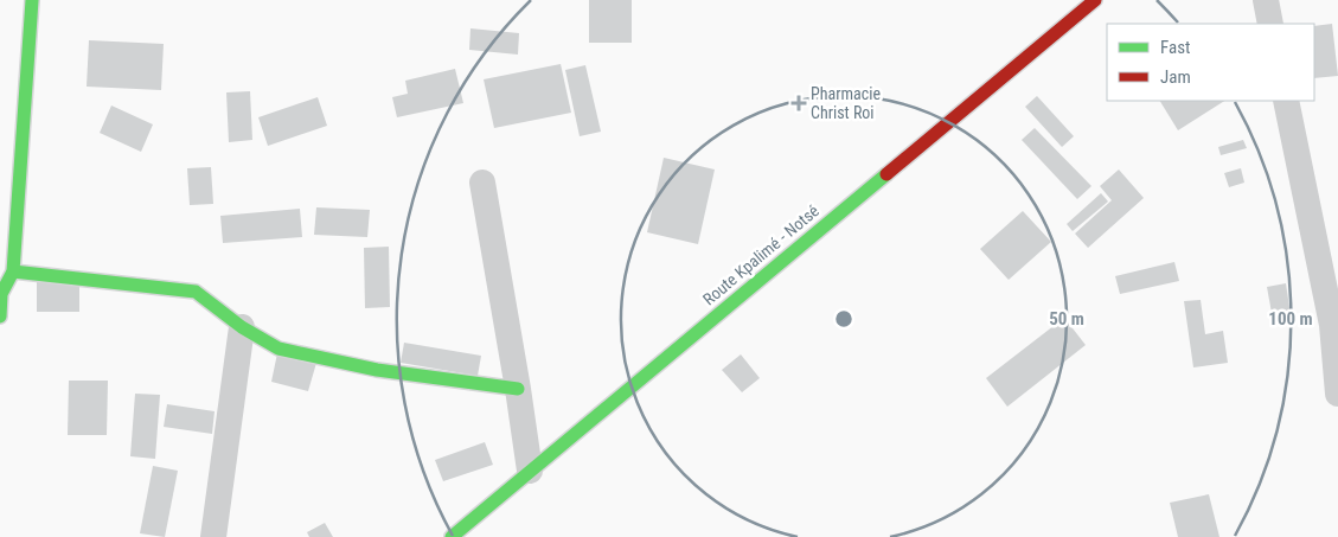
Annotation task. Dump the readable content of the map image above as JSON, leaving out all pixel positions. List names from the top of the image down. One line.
{"streets":{"street":["Route Kpalimé - Notsé"]},"places":{"health":["Pharmacie Christ Roi"]},"legend":["Fast","Jam"],"rings":["50 m","100 m"]}
